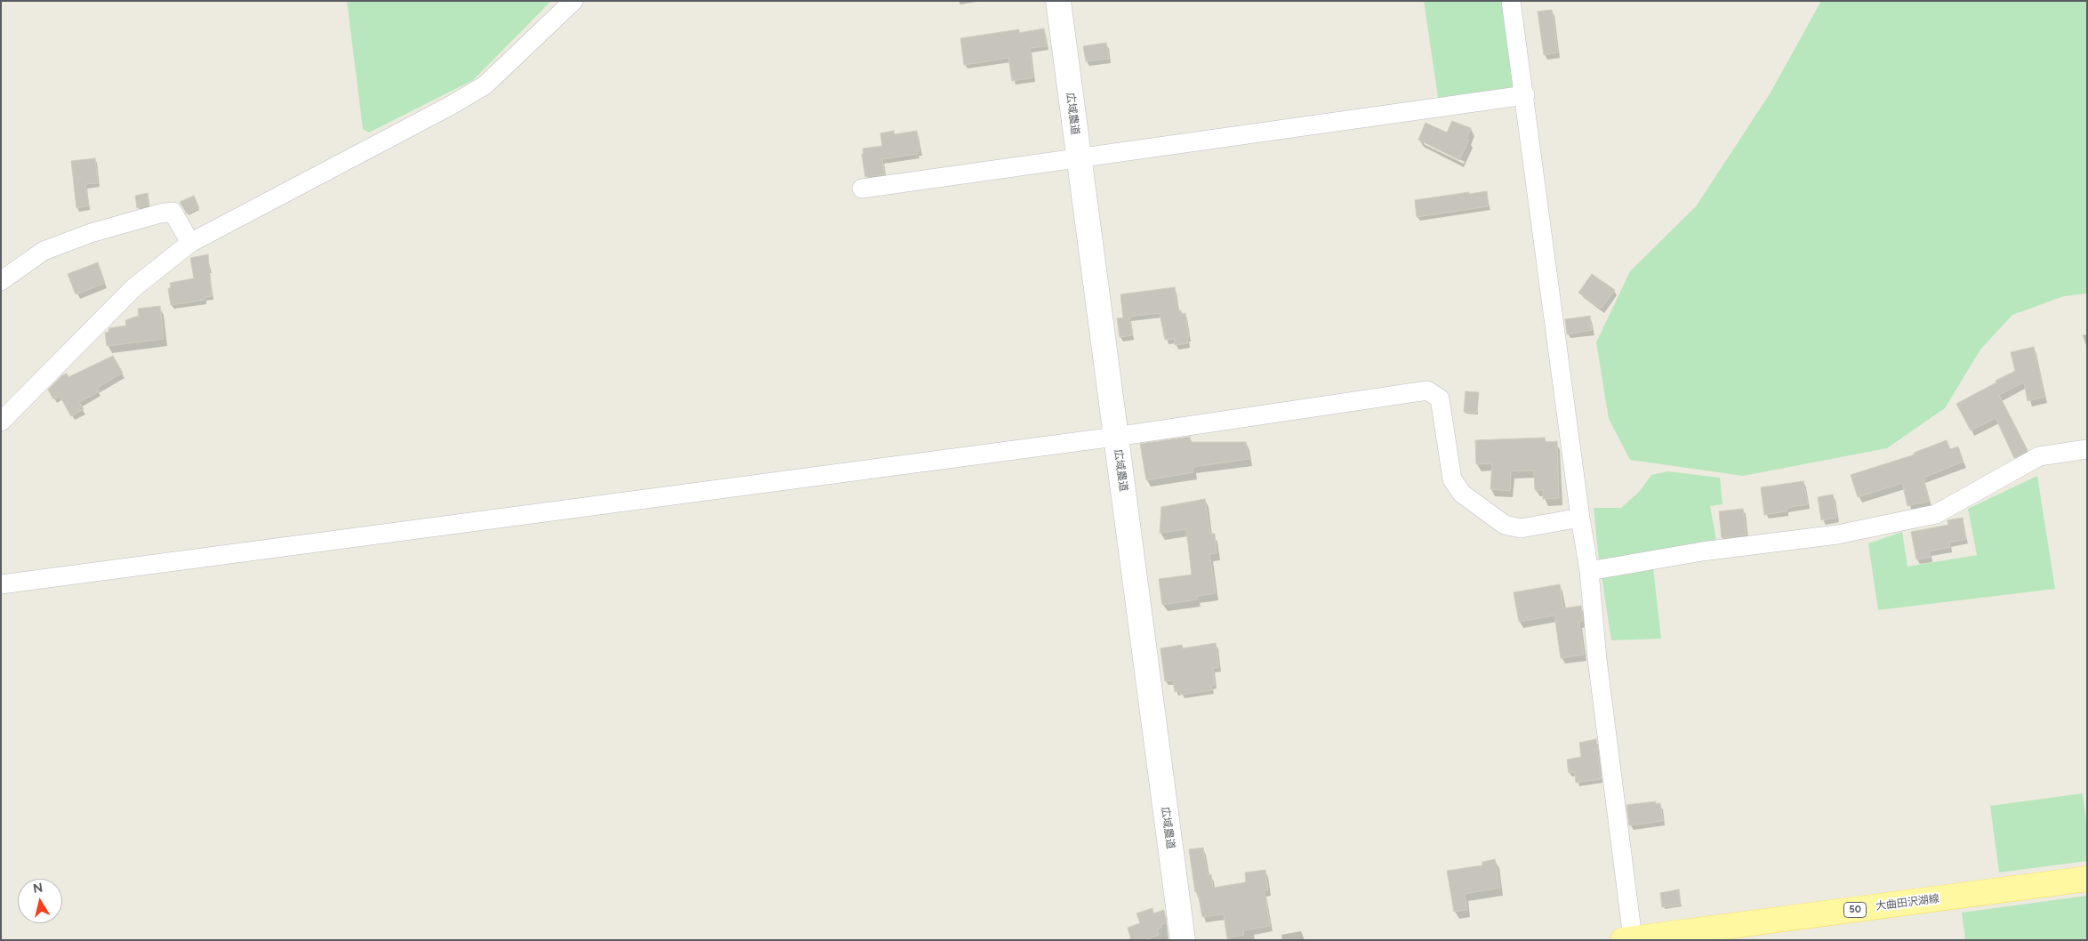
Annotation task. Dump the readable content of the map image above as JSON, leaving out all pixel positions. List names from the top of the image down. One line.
{"streets":{"main road":["大曲田沢湖線","50"],"street":["広域農道"]},"north":"top"}
